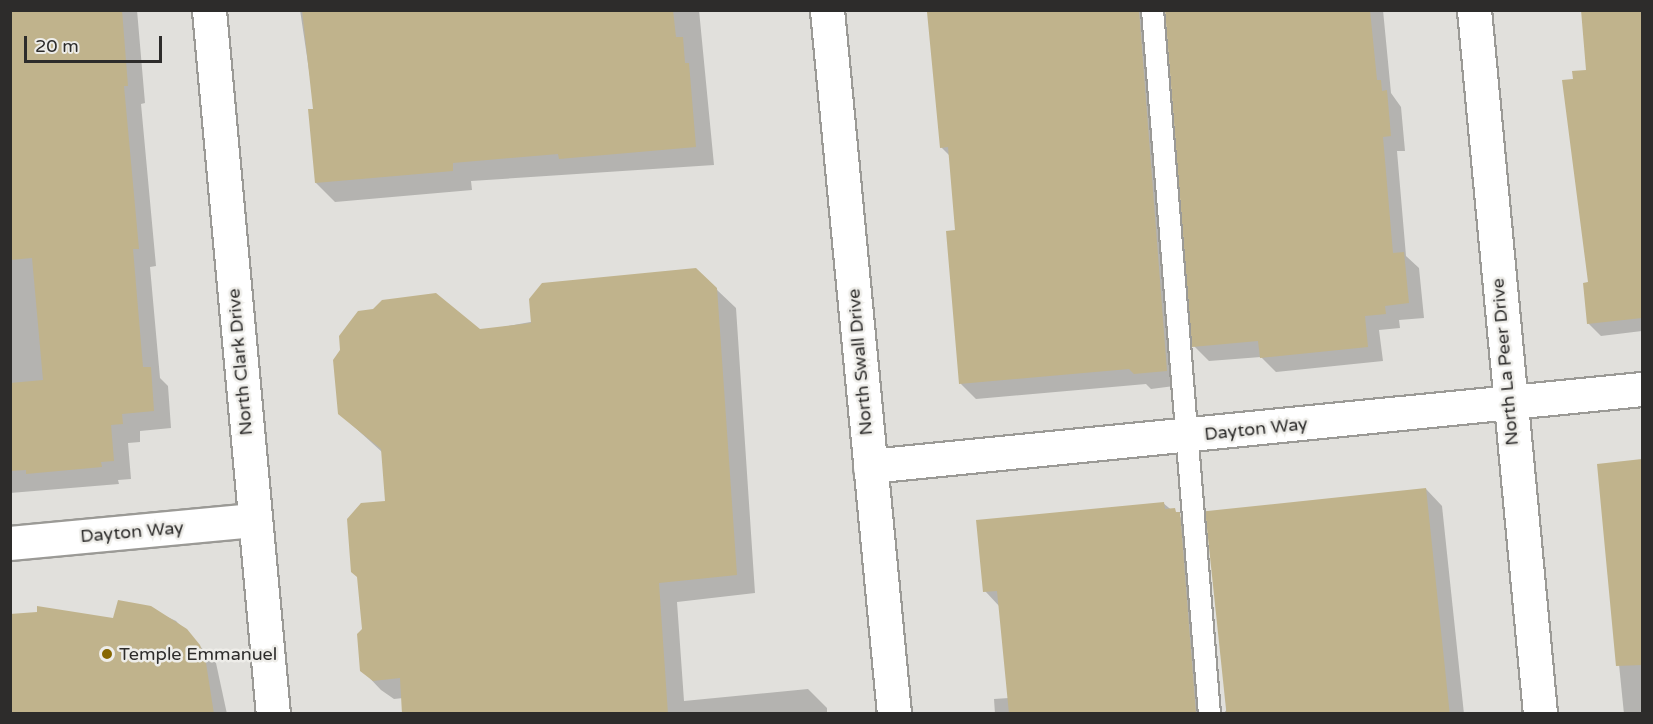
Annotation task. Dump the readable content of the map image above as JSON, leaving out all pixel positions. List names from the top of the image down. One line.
{"streets":{"street":["North Clark Drive","North Swall Drive","North La Peer Drive","Dayton Way"]},"crossings":[["North Clark Drive","Dayton Way"],["North Swall Drive","Dayton Way"],["North La Peer Drive","Dayton Way"]],"places":["Temple Emmanuel"],"scale_bar":"20 m"}
